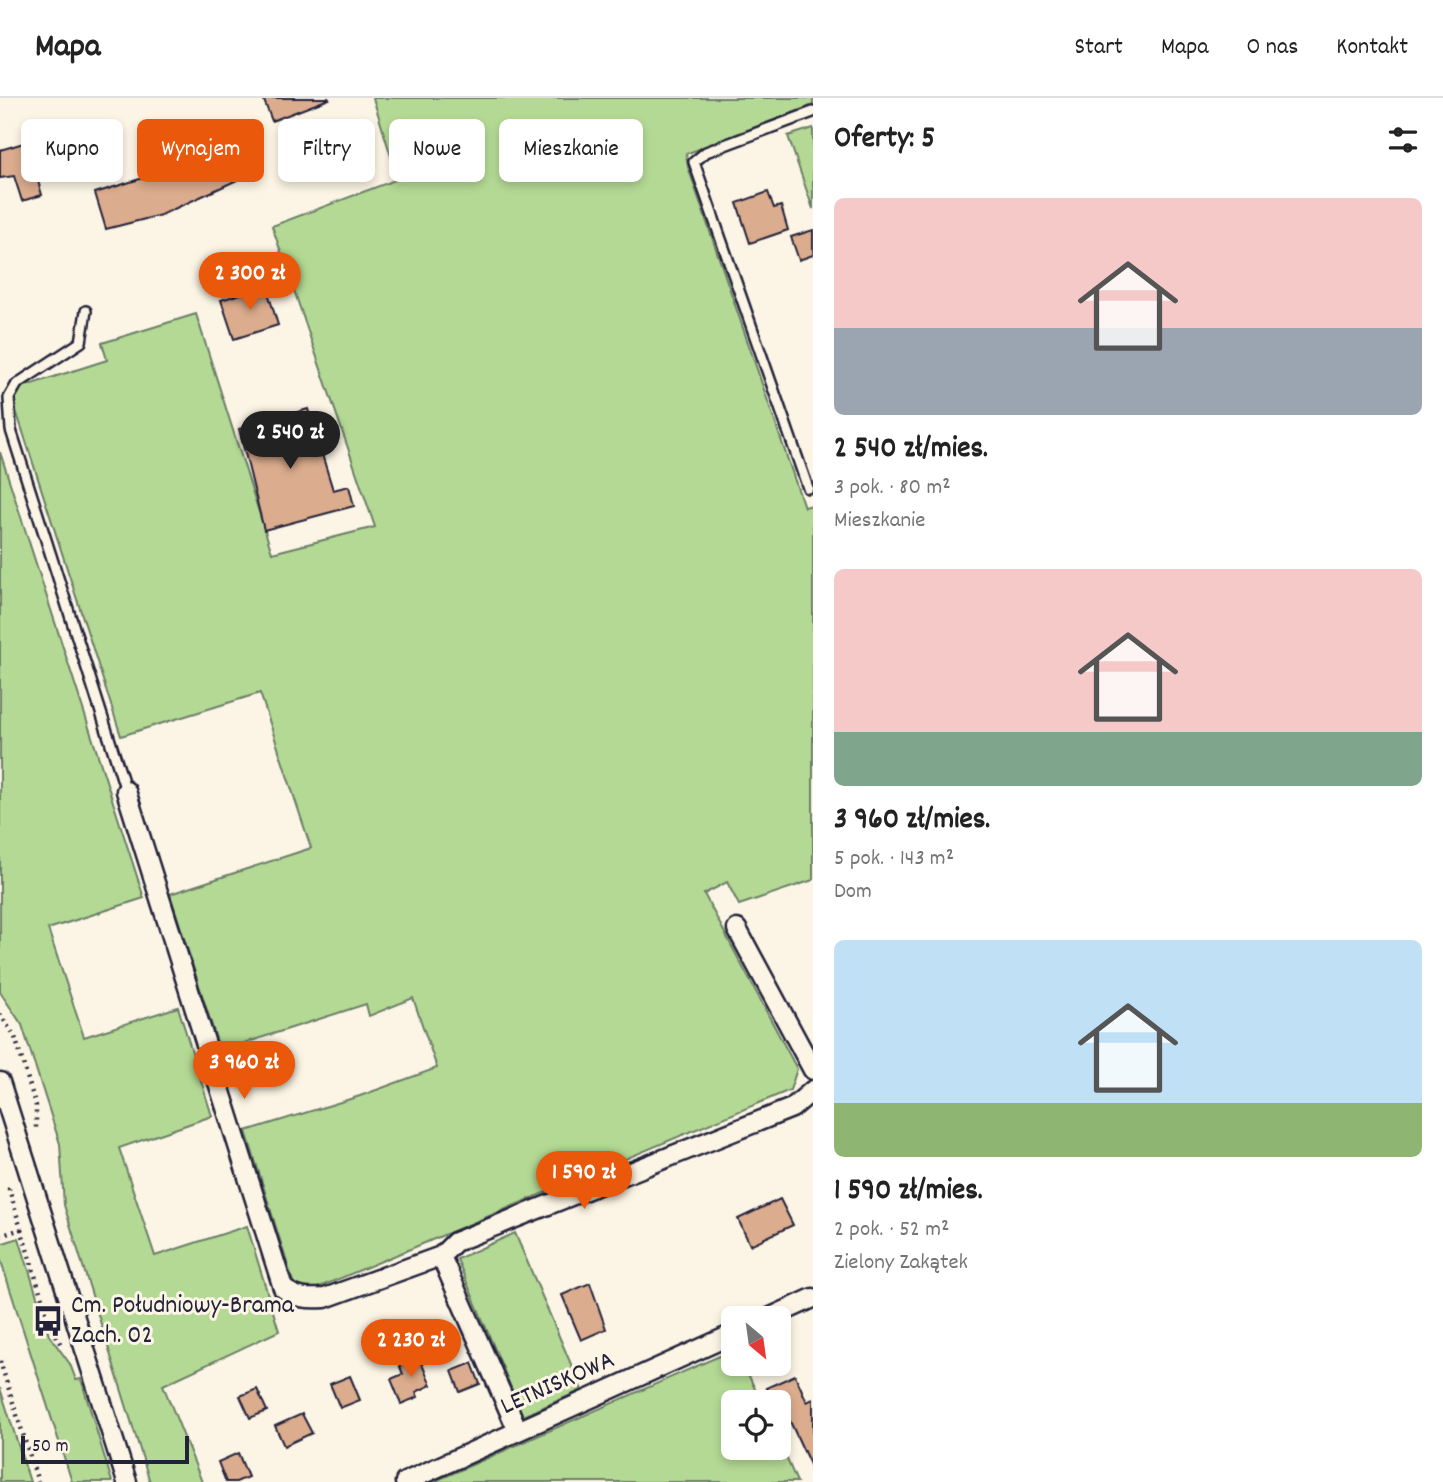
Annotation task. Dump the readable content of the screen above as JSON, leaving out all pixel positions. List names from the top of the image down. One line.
{"streets":{"street":["LETNISKOWA"]},"places":{"bus stop":["Cm. Południowy-Brama Zach. 02"]},"scale_bar":"50 m","north":"bottom right","page":{"header":"Mapa","nav":["Start","Mapa","O nas","Kontakt"],"heading":"Oferty: 5","chip":["Kupno","Wynajem","Filtry","Nowe","Mieszkanie"],"list":[{"name":"2 540 zł/mies.","note":"3 pok. · 80 m² · Mieszkanie"},{"name":"3 960 zł/mies.","note":"5 pok. · 143 m² · Dom"},{"name":"1 590 zł/mies.","note":"2 pok. · 52 m² · Zielony Zakątek"}],"price":["2 300 zł","2 540 zł","3 960 zł","1 590 zł","2 230 zł"],"scale":"50 m"}}
